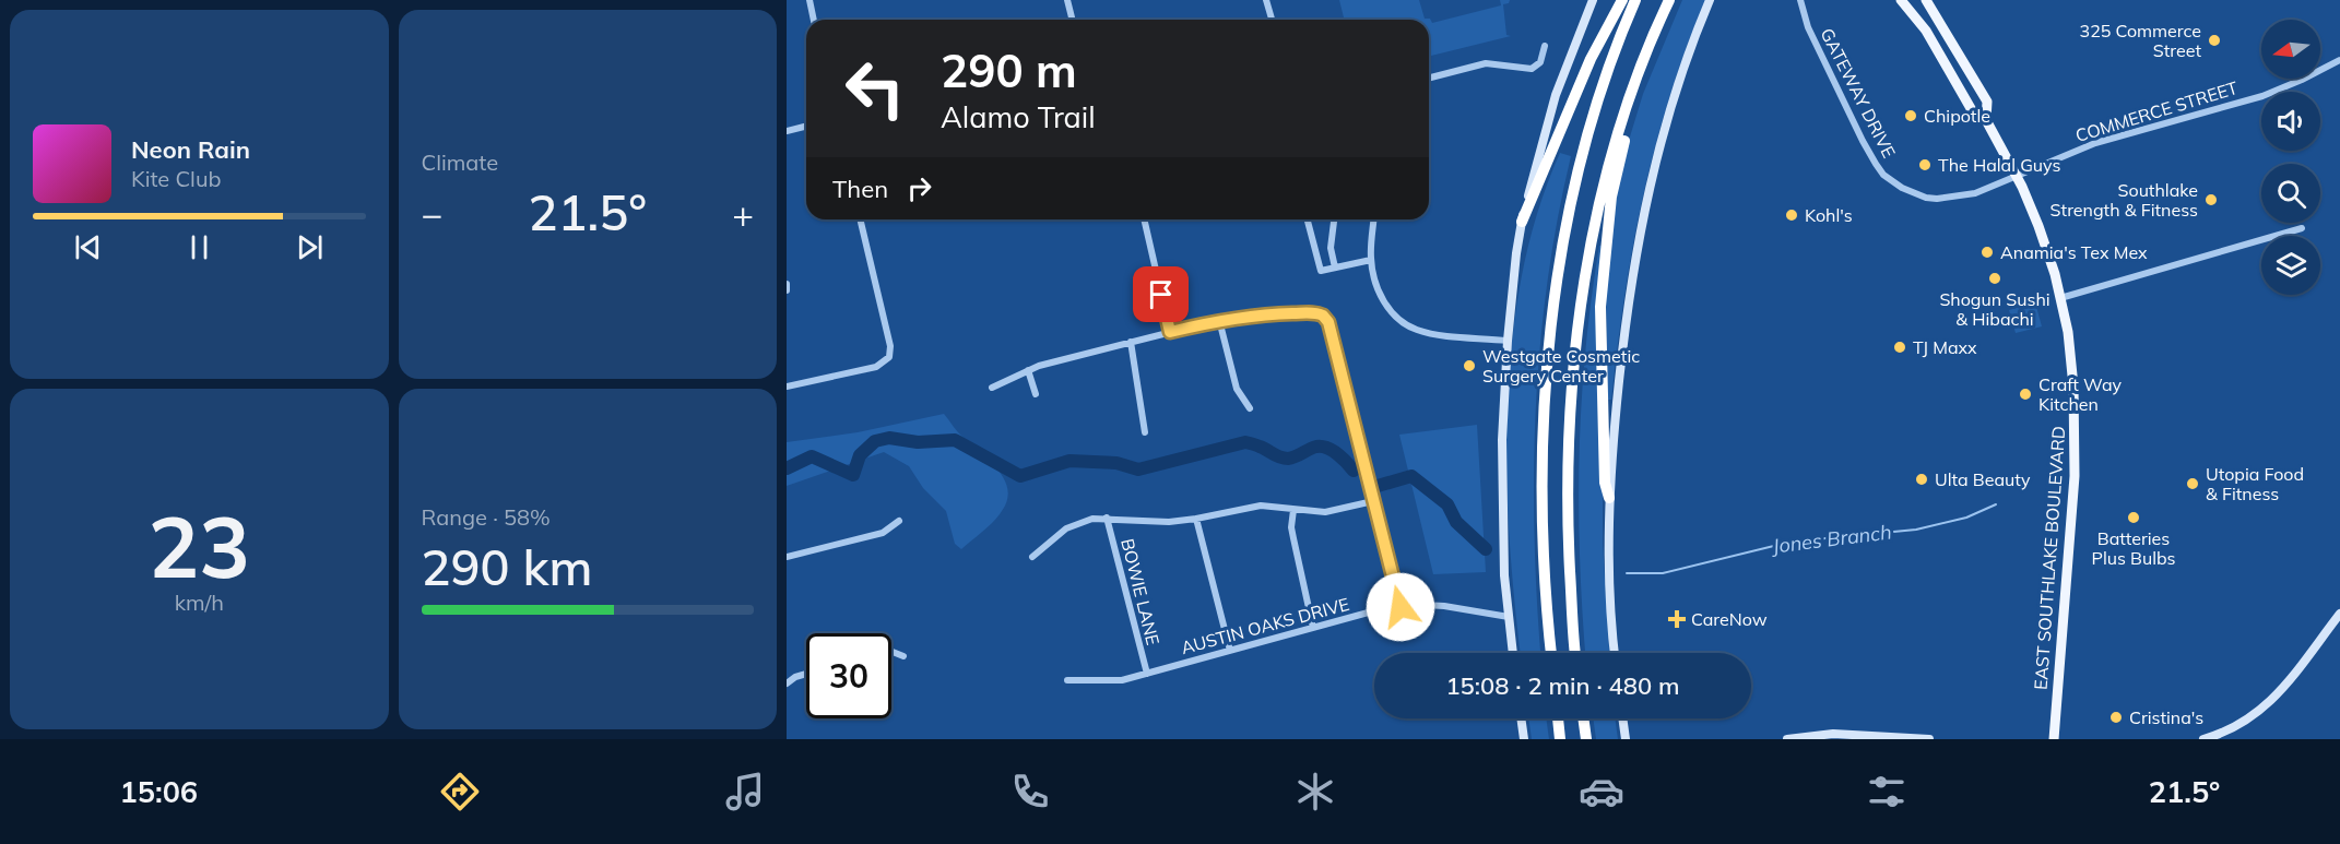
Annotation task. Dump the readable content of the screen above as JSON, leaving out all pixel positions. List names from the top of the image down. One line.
{"streets":{"main road":["EAST SOUTHLAKE BOULEVARD"],"street":["GATEWAY DRIVE","COMMERCE STREET","BOWIE LANE","AUSTIN OAKS DRIVE"]},"crossings":[["GATEWAY DRIVE","COMMERCE STREET"],["GATEWAY DRIVE","EAST SOUTHLAKE BOULEVARD"],["COMMERCE STREET","EAST SOUTHLAKE BOULEVARD"],["BOWIE LANE","AUSTIN OAKS DRIVE"]],"water":["Jones Branch"],"places":{"other":["325 Commerce Street","Chipotle","The Halal Guys","Southlake Strength & Fitness","Kohl's","Anamia's Tex Mex","Shogun Sushi & Hibachi","TJ Maxx","Westgate Cosmetic Surgery Center","Craft Way Kitchen","Ulta Beauty","Utopia Food & Fitness","Batteries Plus Bulbs","Cristina's"],"health":["CareNow"]},"north":"left","page":{"tile":["Climate",["23","km/h"],["Range · 58%","290 km"]],"turn":["290 m","Alamo Trail"],"song":["Neon Rain","Kite Club"],"then":"Then","heat":["−","21.5°","+"],"limit":"30","trip":"15:08 · 2 min · 480 m","tabs":["15:06","21.5°"]}}
